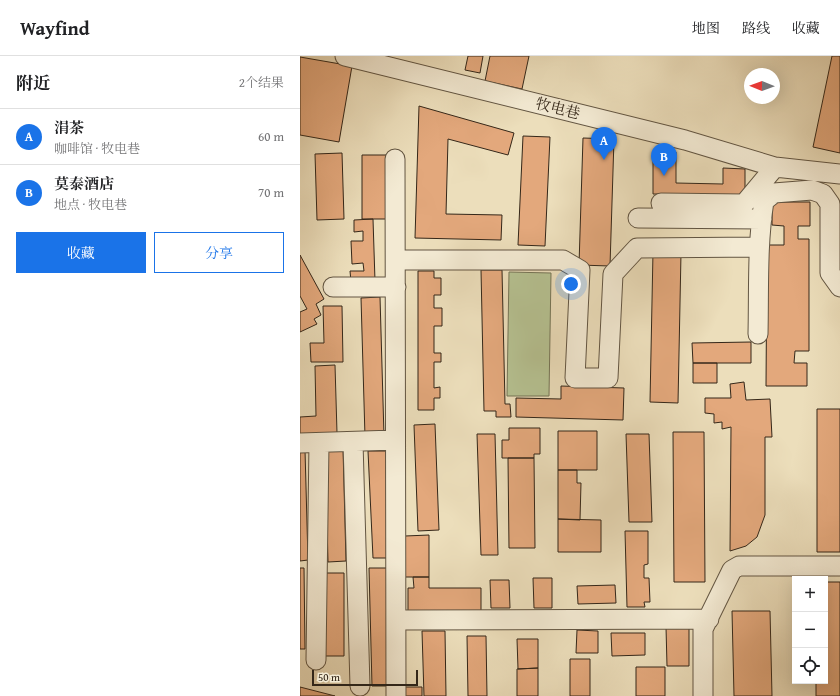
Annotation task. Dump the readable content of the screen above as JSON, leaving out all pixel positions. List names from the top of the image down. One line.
{"streets":{"street":["牧电巷"]},"scale_bar":"50 m","north":"left","page":{"header":"Wayfind","nav":["地图","路线","收藏"],"heading":["附近","2个结果"],"list":[{"mark":"A","name":"涓茶","note":"咖啡馆 · 牧电巷","value":"60 m"},{"mark":"B","name":"莫泰酒店","note":"地点 · 牧电巷","value":"70 m"}],"pins":["A","B"],"buttons":["收藏","分享"],"map_buttons":["+","−"],"scale":"50 m"}}
